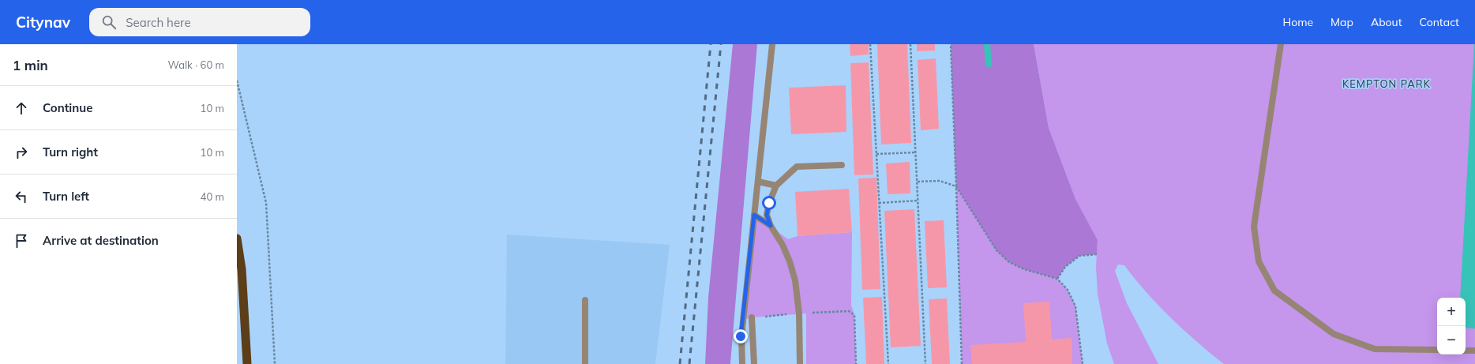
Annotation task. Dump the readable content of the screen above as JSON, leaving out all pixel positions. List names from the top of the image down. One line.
{"districts":["KEMPTON PARK"],"page":{"header":"Citynav","search":"Search here","nav":["Home","Map","About","Contact"],"heading":["1 min","Walk · 60 m"],"list":[["Continue","10 m"],["Turn right","10 m"],["Turn left","40 m"],"Arrive at destination"],"map_buttons":["+","−"]}}
